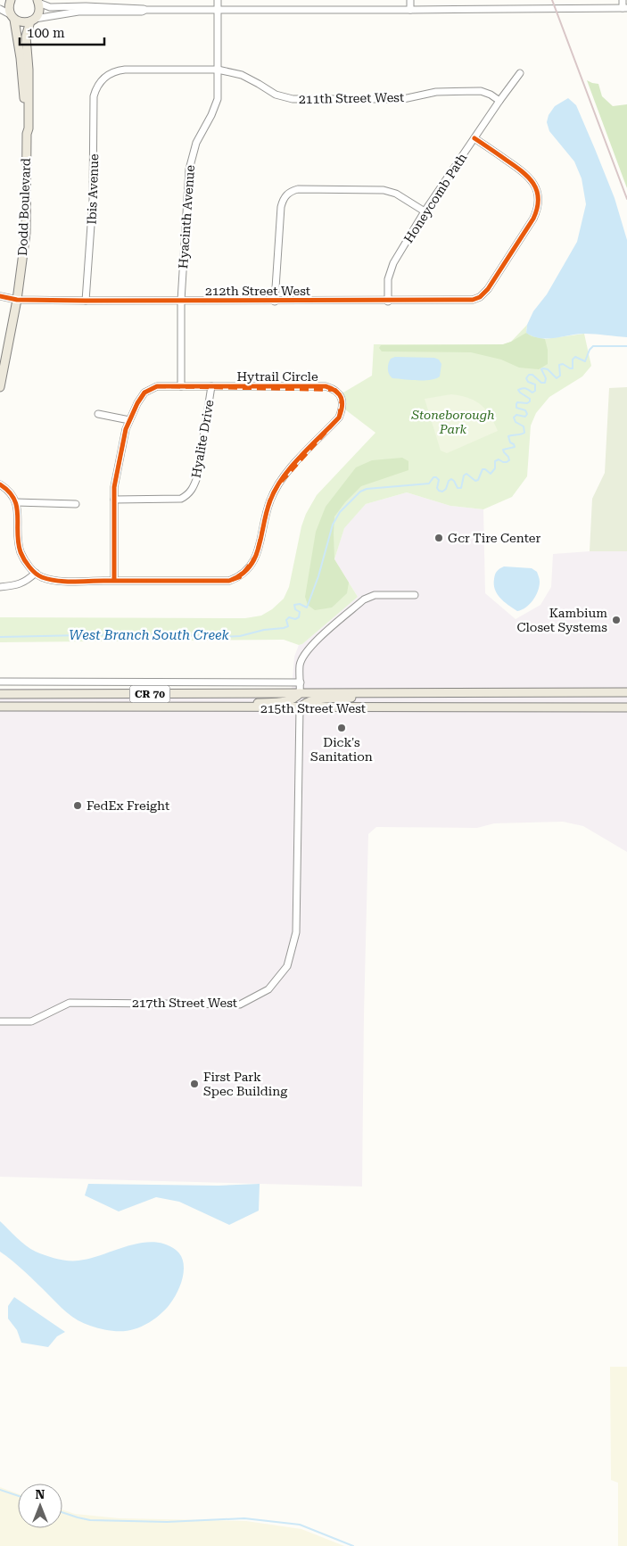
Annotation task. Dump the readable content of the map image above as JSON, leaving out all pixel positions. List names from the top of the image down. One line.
{"streets":{"main road":["Dodd Boulevard","CR 70","215th Street West"],"street":["211th Street West","Ibis Avenue","Honeycomb Path","Hyacinth Avenue","212th Street West","Hytrail Circle","Hyalite Drive","217th Street West"]},"crossings":[["211th Street West","Ibis Avenue"],["211th Street West","Honeycomb Path"],["211th Street West","Hyacinth Avenue"],["Ibis Avenue","212th Street West"],["Honeycomb Path","212th Street West"],["Dodd Boulevard","212th Street West"],["Hyacinth Avenue","212th Street West"],["Hyacinth Avenue","Hytrail Circle"],["Hytrail Circle","Hyalite Drive"],["215th Street West","217th Street West"]],"water":["West Branch South Creek"],"parks":["Stoneborough Park"],"places":["Gcr Tire Center","Kambium Closet Systems","Dick's Sanitation","FedEx Freight","First Park Spec Building"],"scale_bar":"100 m","north":"top"}
